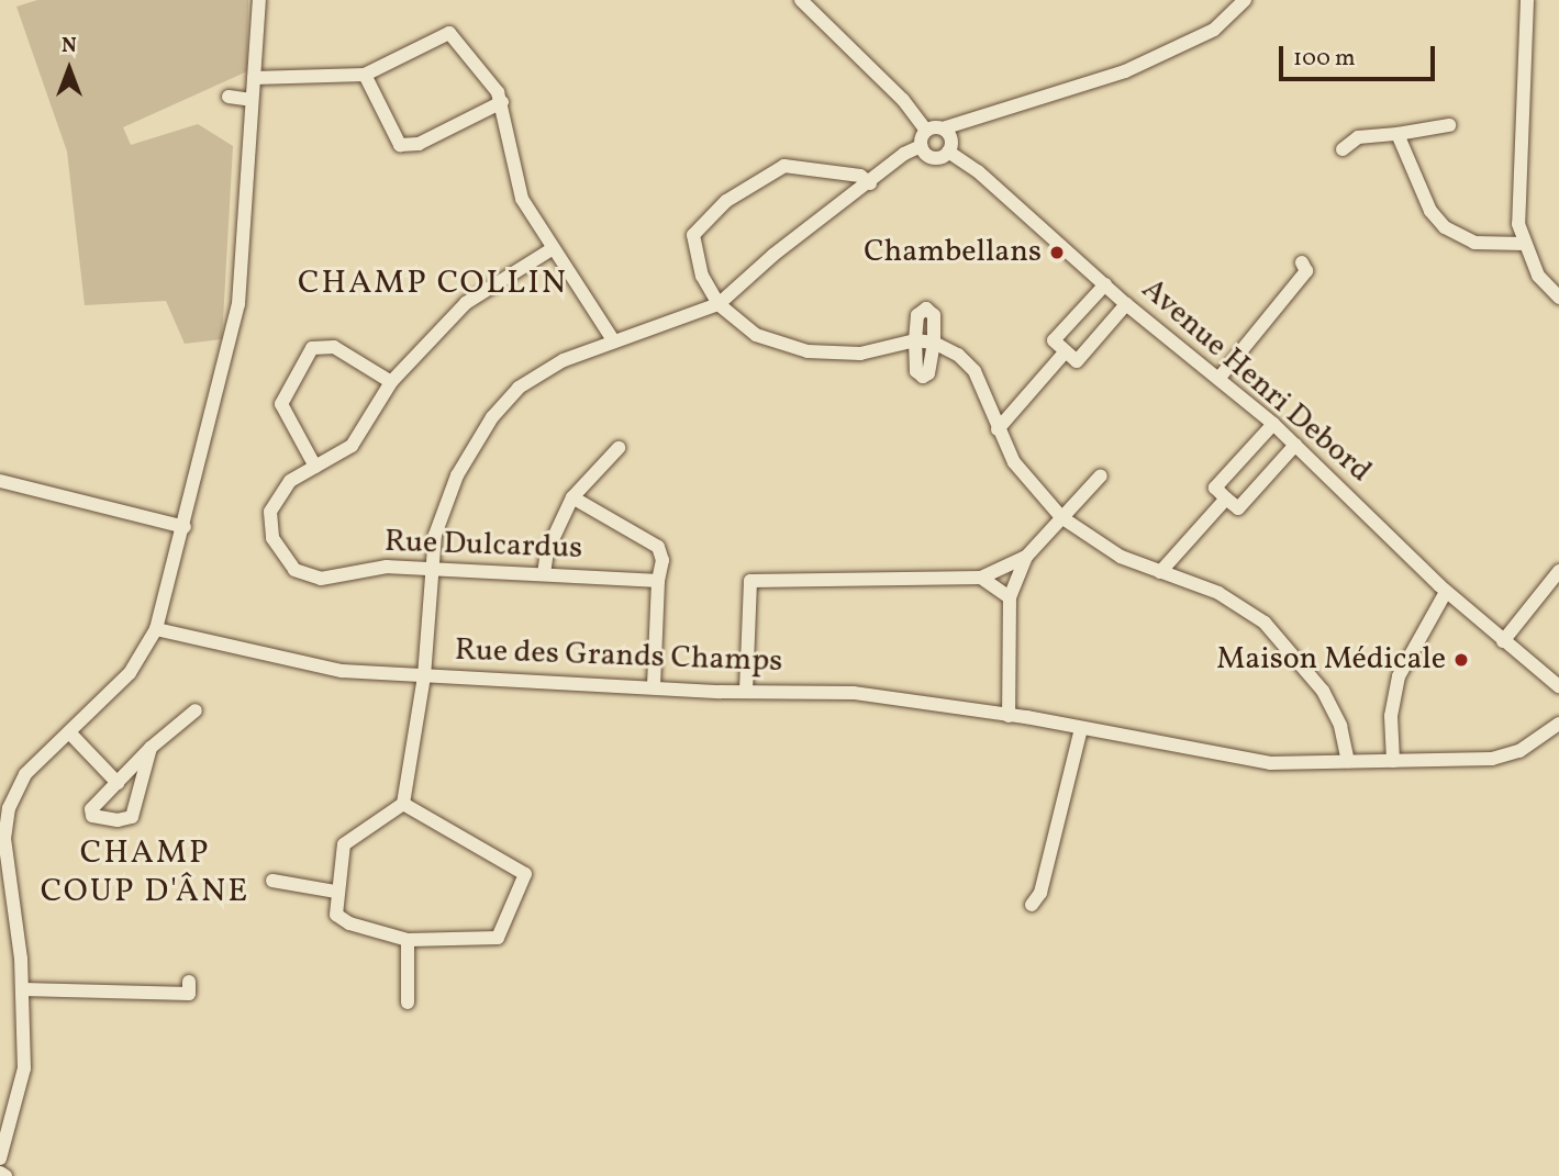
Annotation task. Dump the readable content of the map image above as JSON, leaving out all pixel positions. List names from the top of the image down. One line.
{"streets":{"street":["Avenue Henri Debord","Rue Dulcardus","Rue des Grands Champs"]},"districts":["CHAMP COLLIN","CHAMP COUP D'ÂNE"],"places":["Chambellans","Maison Médicale"],"scale_bar":"100 m","north":"top"}
